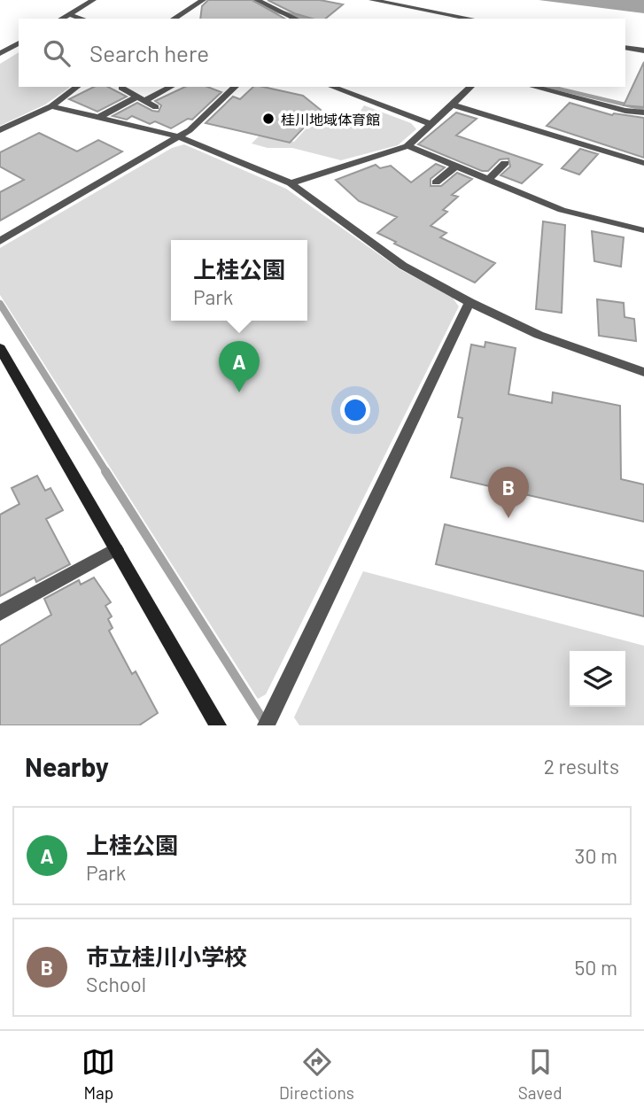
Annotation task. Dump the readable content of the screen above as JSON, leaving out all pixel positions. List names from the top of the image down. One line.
{"places":["桂川地域体育館"],"page":{"search":"Search here","popup":["上桂公園","Park"],"pins":["A","B"],"heading":["Nearby","2 results"],"list":[{"mark":"A","name":"上桂公園","note":"Park","value":"30 m"},{"mark":"B","name":"市立桂川小学校","note":"School","value":"50 m"}],"nav":["Map","Directions","Saved"]}}
